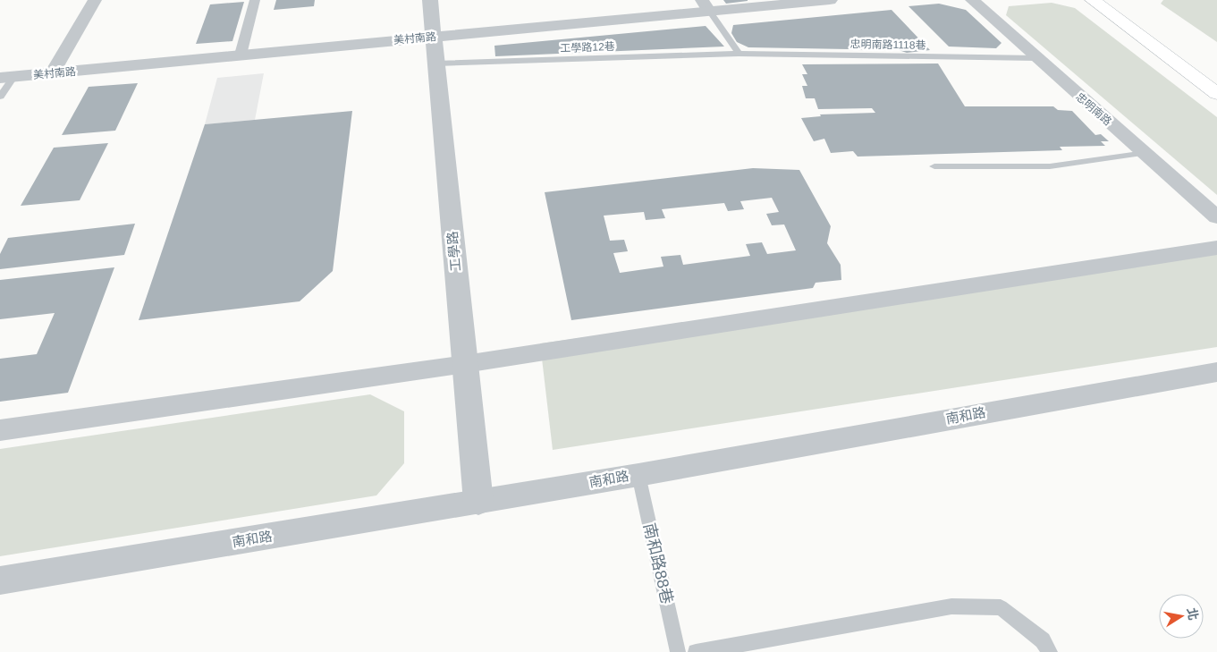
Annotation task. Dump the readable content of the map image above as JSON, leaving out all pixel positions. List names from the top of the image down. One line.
{"streets":{"street":["美村南路","忠明南路","工學路","南和路"],"lane":["忠明南路1118巷","工學路12巷","南和路88巷"]},"crossings":[["美村南路","工學路"],["忠明南路1118巷","工學路12巷"],["忠明南路1118巷","忠明南路"],["工學路12巷","工學路"],["工學路","南和路"],["南和路","南和路88巷"]],"north":"right"}
